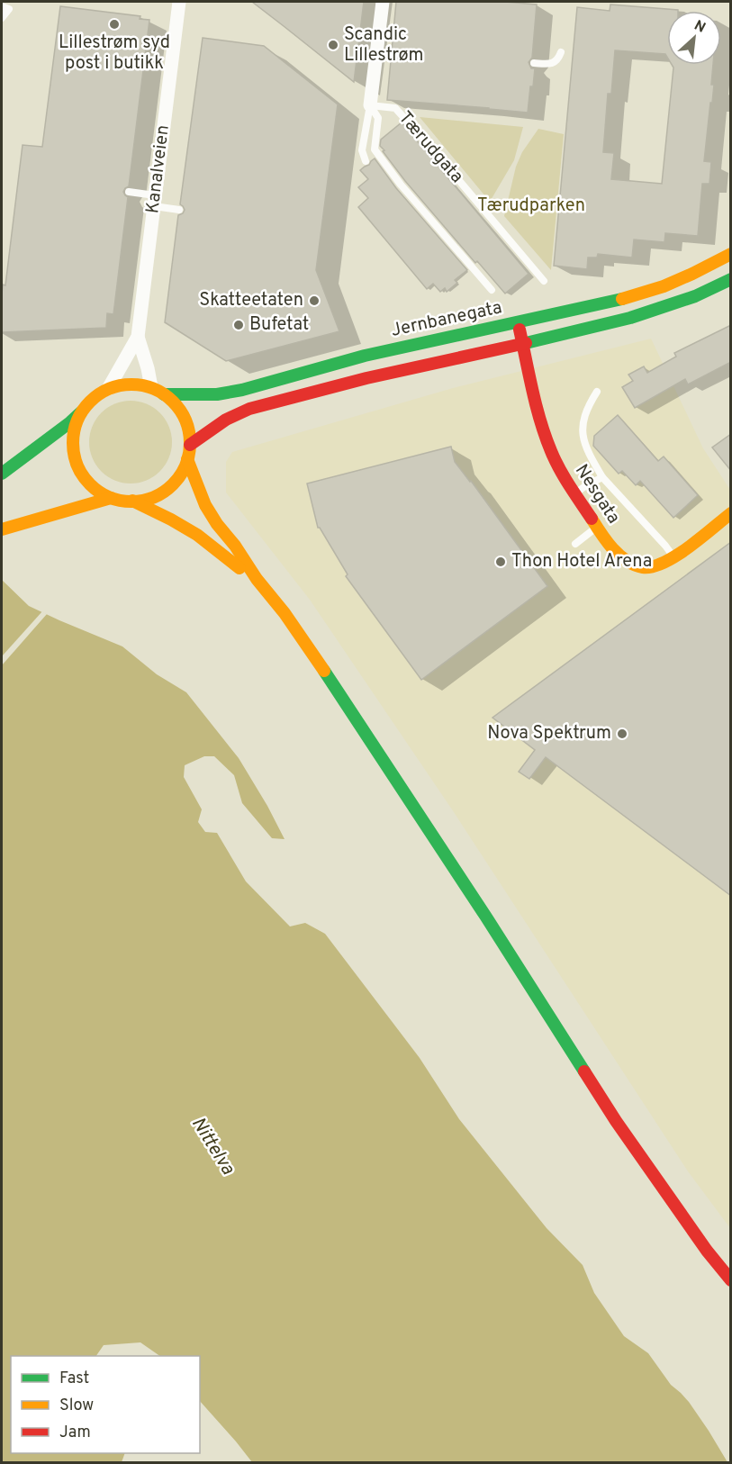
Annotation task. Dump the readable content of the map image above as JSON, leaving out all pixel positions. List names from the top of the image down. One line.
{"streets":{"main road":["Jernbanegata","Nesgata"],"street":["Tærudgata","Kanalveien"]},"crossings":[["Kanalveien","Jernbanegata"],["Jernbanegata","Nesgata"]],"water":["Nittelva"],"parks":["Tærudparken"],"places":["Lillestrøm syd post i butikk","Scandic Lillestrøm","Skatteetaten","Bufetat","Thon Hotel Arena","Nova Spektrum"],"legend":["Fast","Slow","Jam"],"north":"top right"}
